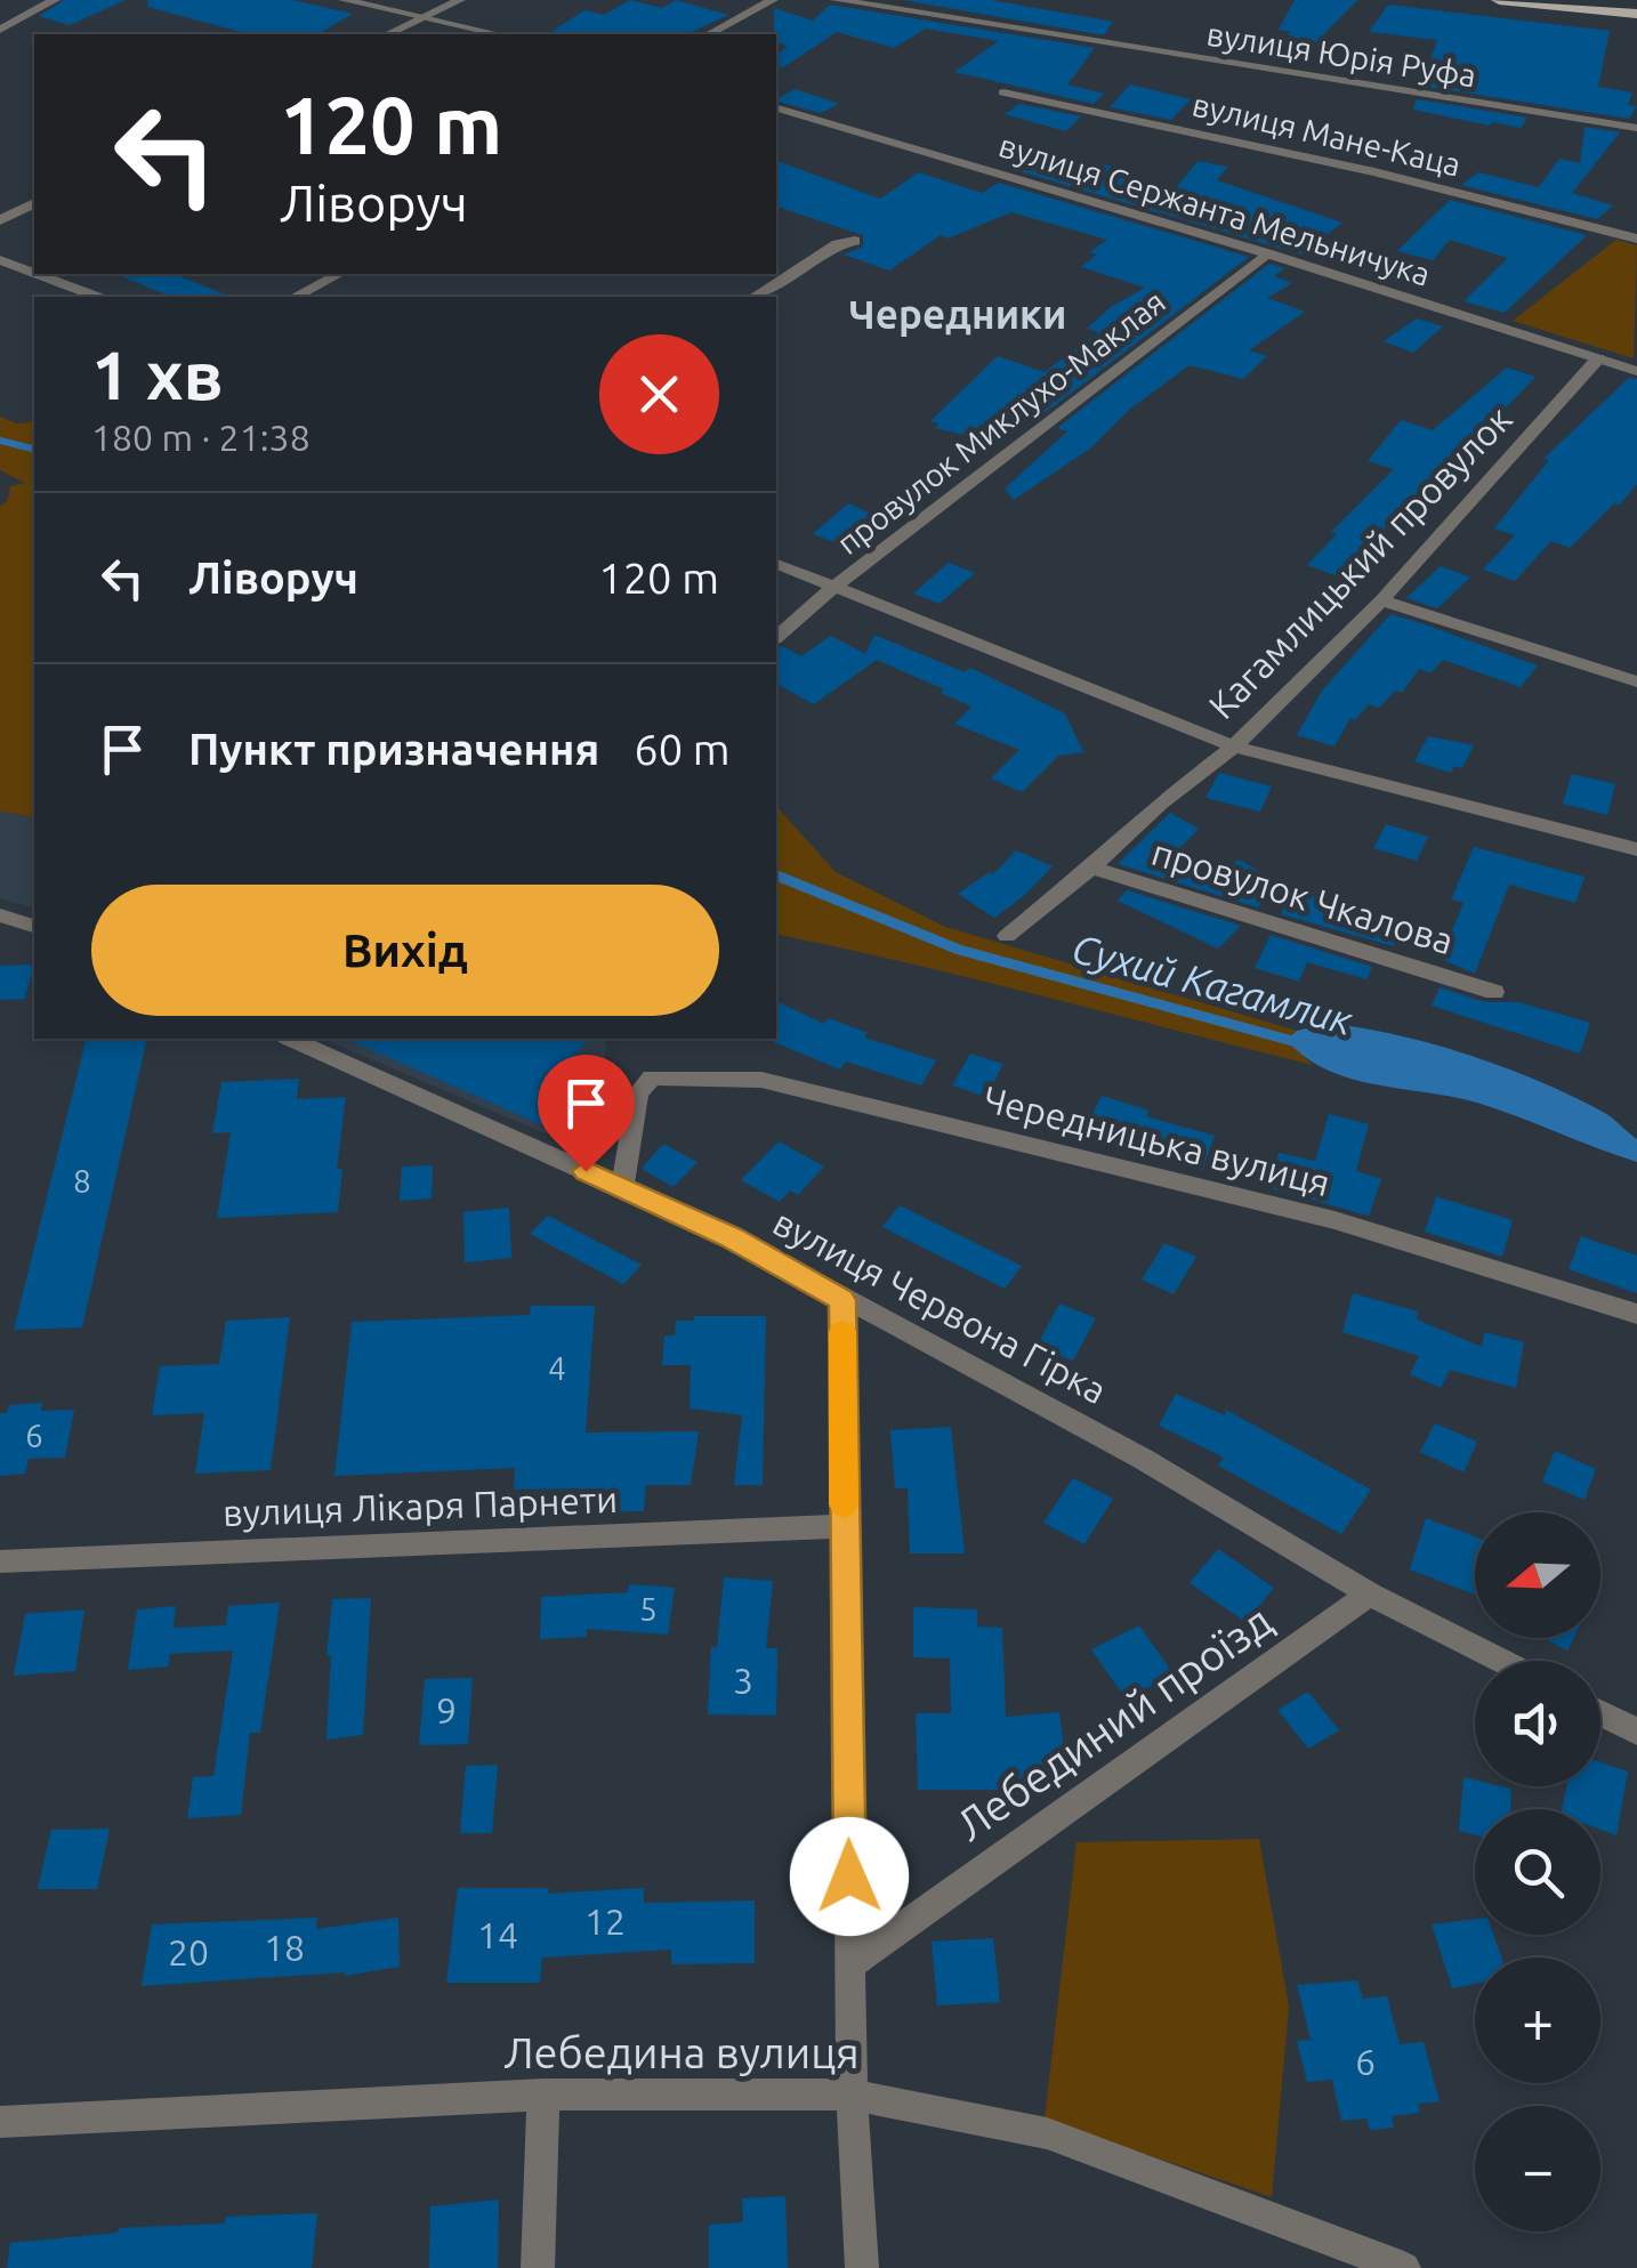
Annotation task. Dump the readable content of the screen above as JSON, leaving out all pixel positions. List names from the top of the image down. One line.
{"streets":{"street":["вулиця Юрія Руфа","вулиця Мане-Каца","вулиця Сержанта Мельничука","провулок Миклухо-Маклая","Кагамлицький провулок","провулок Чкалова","Чередницька вулиця","вулиця Червона Гірка","вулиця Лікаря Парнети","Лебединий проїзд","Лебедина вулиця"]},"crossings":[["вулиця Сержанта Мельничука","провулок Миклухо-Маклая"],["вулиця Сержанта Мельничука","Кагамлицький провулок"],["Кагамлицький провулок","провулок Чкалова"],["Чередницька вулиця","вулиця Червона Гірка"],["вулиця Червона Гірка","Лебединий проїзд"]],"districts":["Чередники"],"water":["Сухий Кагамлик"],"house_numbers":["8","4","6","5","3","9","12","14","18","20","6"],"north":"left","page":{"turn":["120 m","Ліворуч"],"heading":["1 хв","180 m · 21:38"],"list":[{"name":"Ліворуч","value":"120 m"},{"name":"Пункт призначення","value":"60 m"}],"buttons":"Вихід","map_buttons":["+","−"]}}
